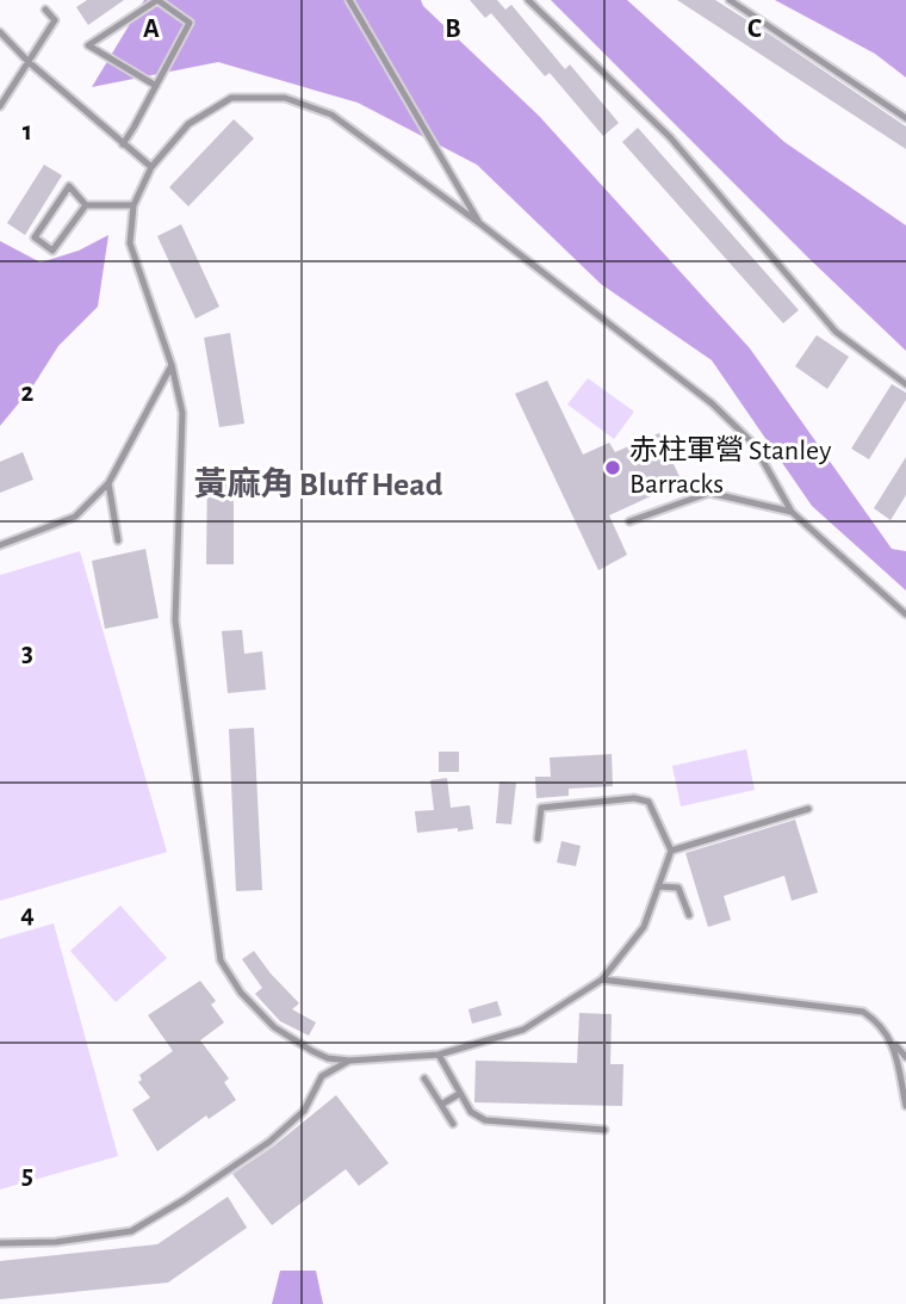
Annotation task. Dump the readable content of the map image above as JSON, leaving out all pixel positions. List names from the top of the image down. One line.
{"districts":["黃麻角 Bluff Head"],"places":["赤柱軍營 Stanley Barracks"],"grid":{"columns":["A","B","C"],"rows":["1","2","3","4","5"]}}
